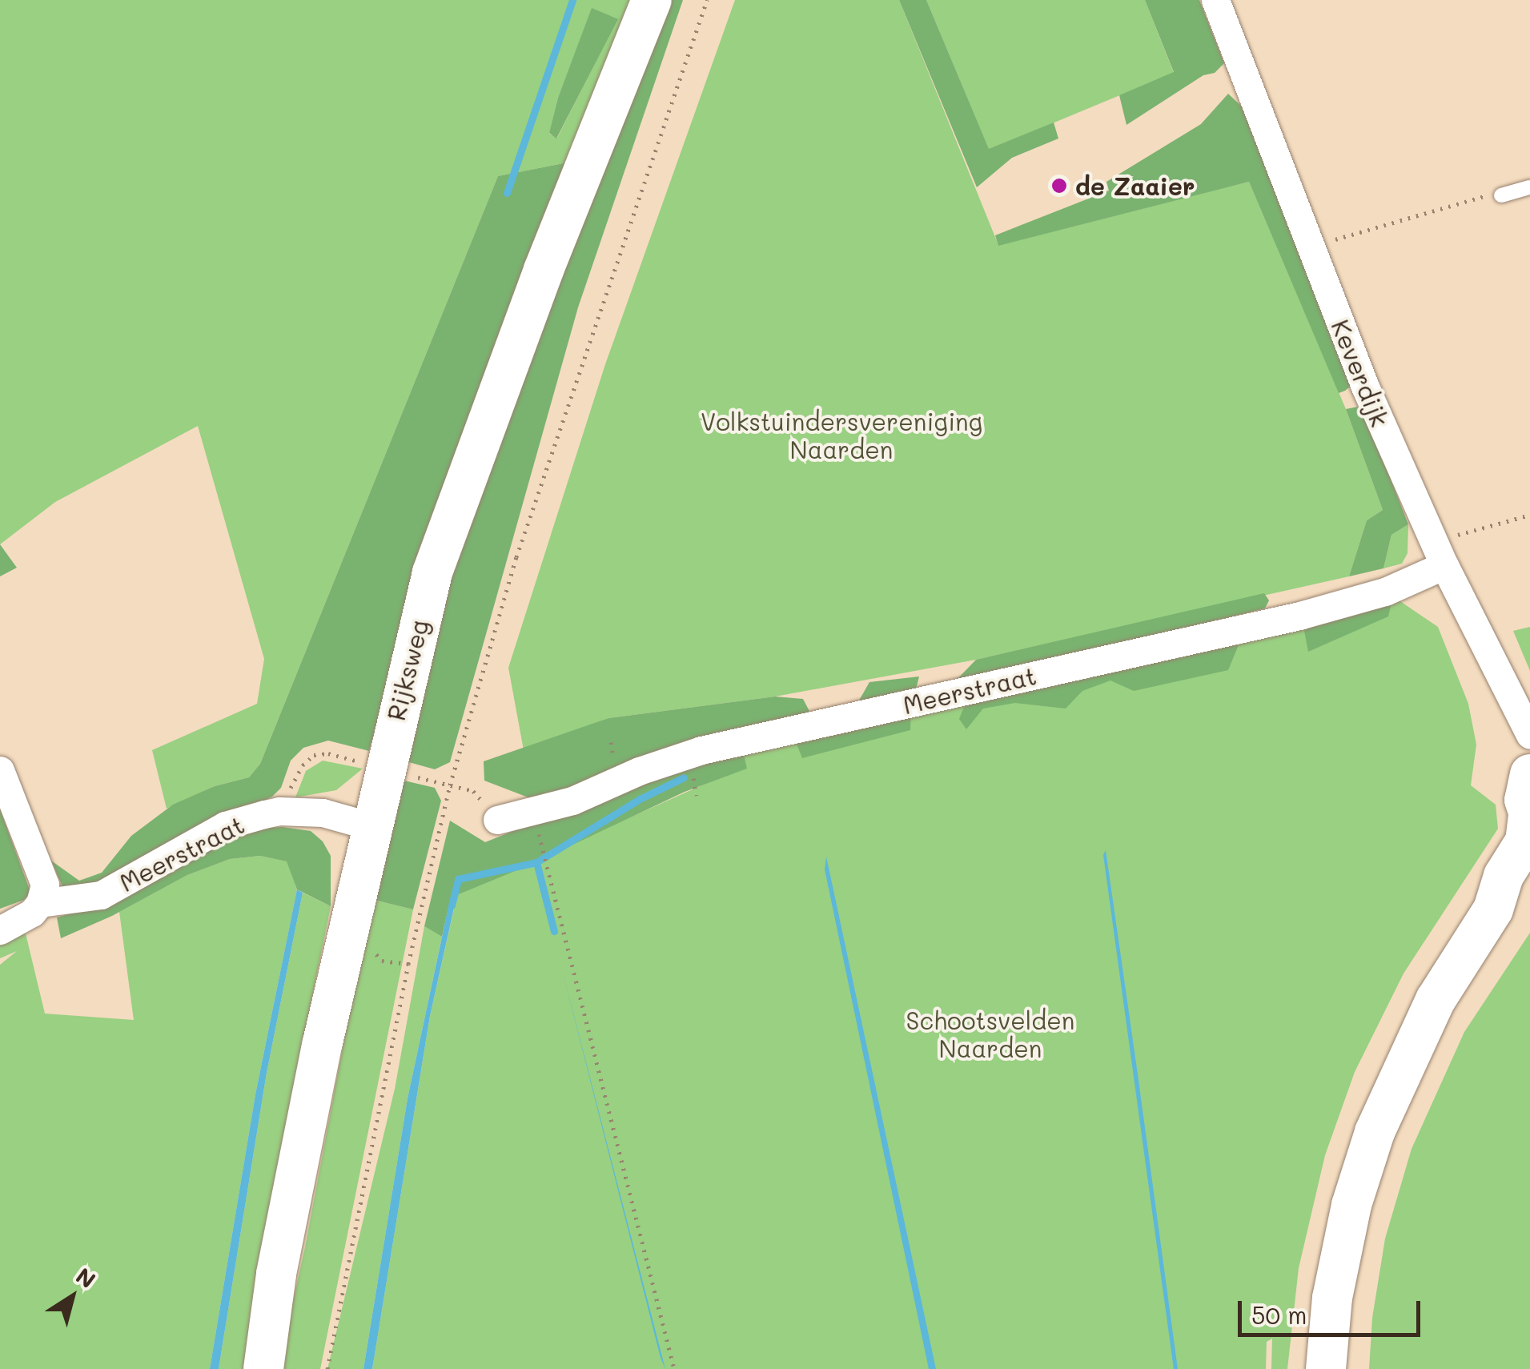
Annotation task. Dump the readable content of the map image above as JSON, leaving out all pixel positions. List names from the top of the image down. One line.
{"streets":{"main road":["Rijksweg"],"street":["Keverdijk","Meerstraat"]},"crossings":[["Keverdijk","Meerstraat"],["Rijksweg","Meerstraat"]],"parks":["Volkstuindersvereniging Naarden","Schootsvelden Naarden"],"places":["de Zaaier"],"scale_bar":"50 m","north":"top right"}
